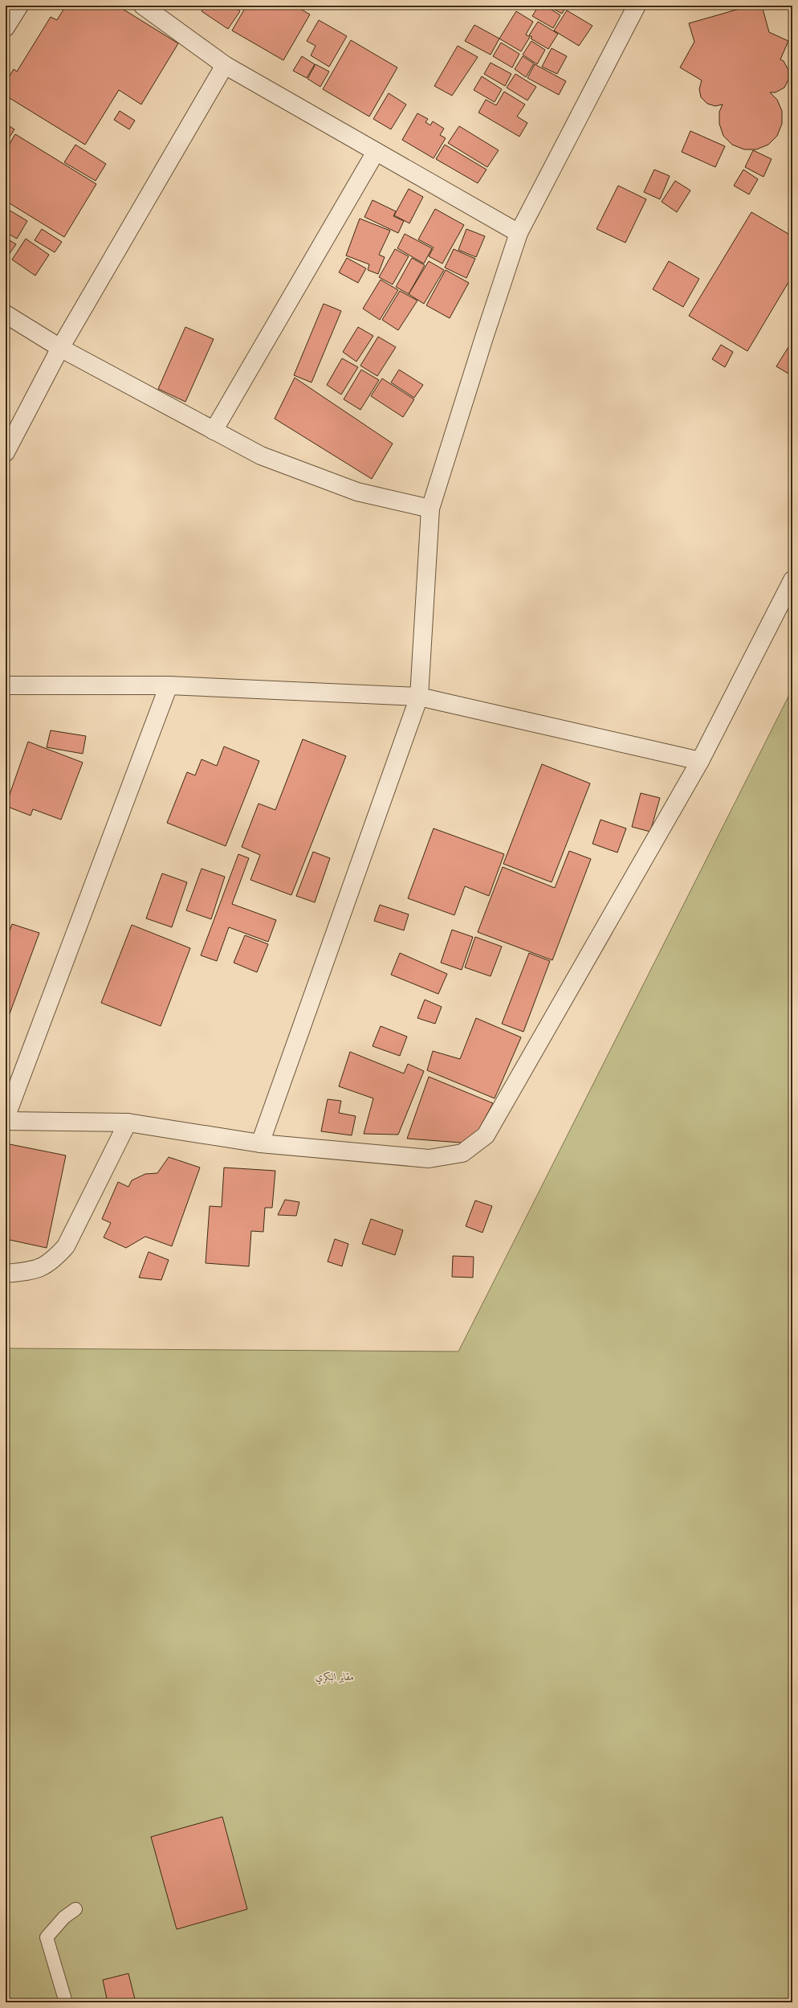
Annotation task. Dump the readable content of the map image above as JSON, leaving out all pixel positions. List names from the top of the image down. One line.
{"parks":["مقابر البكري"]}
